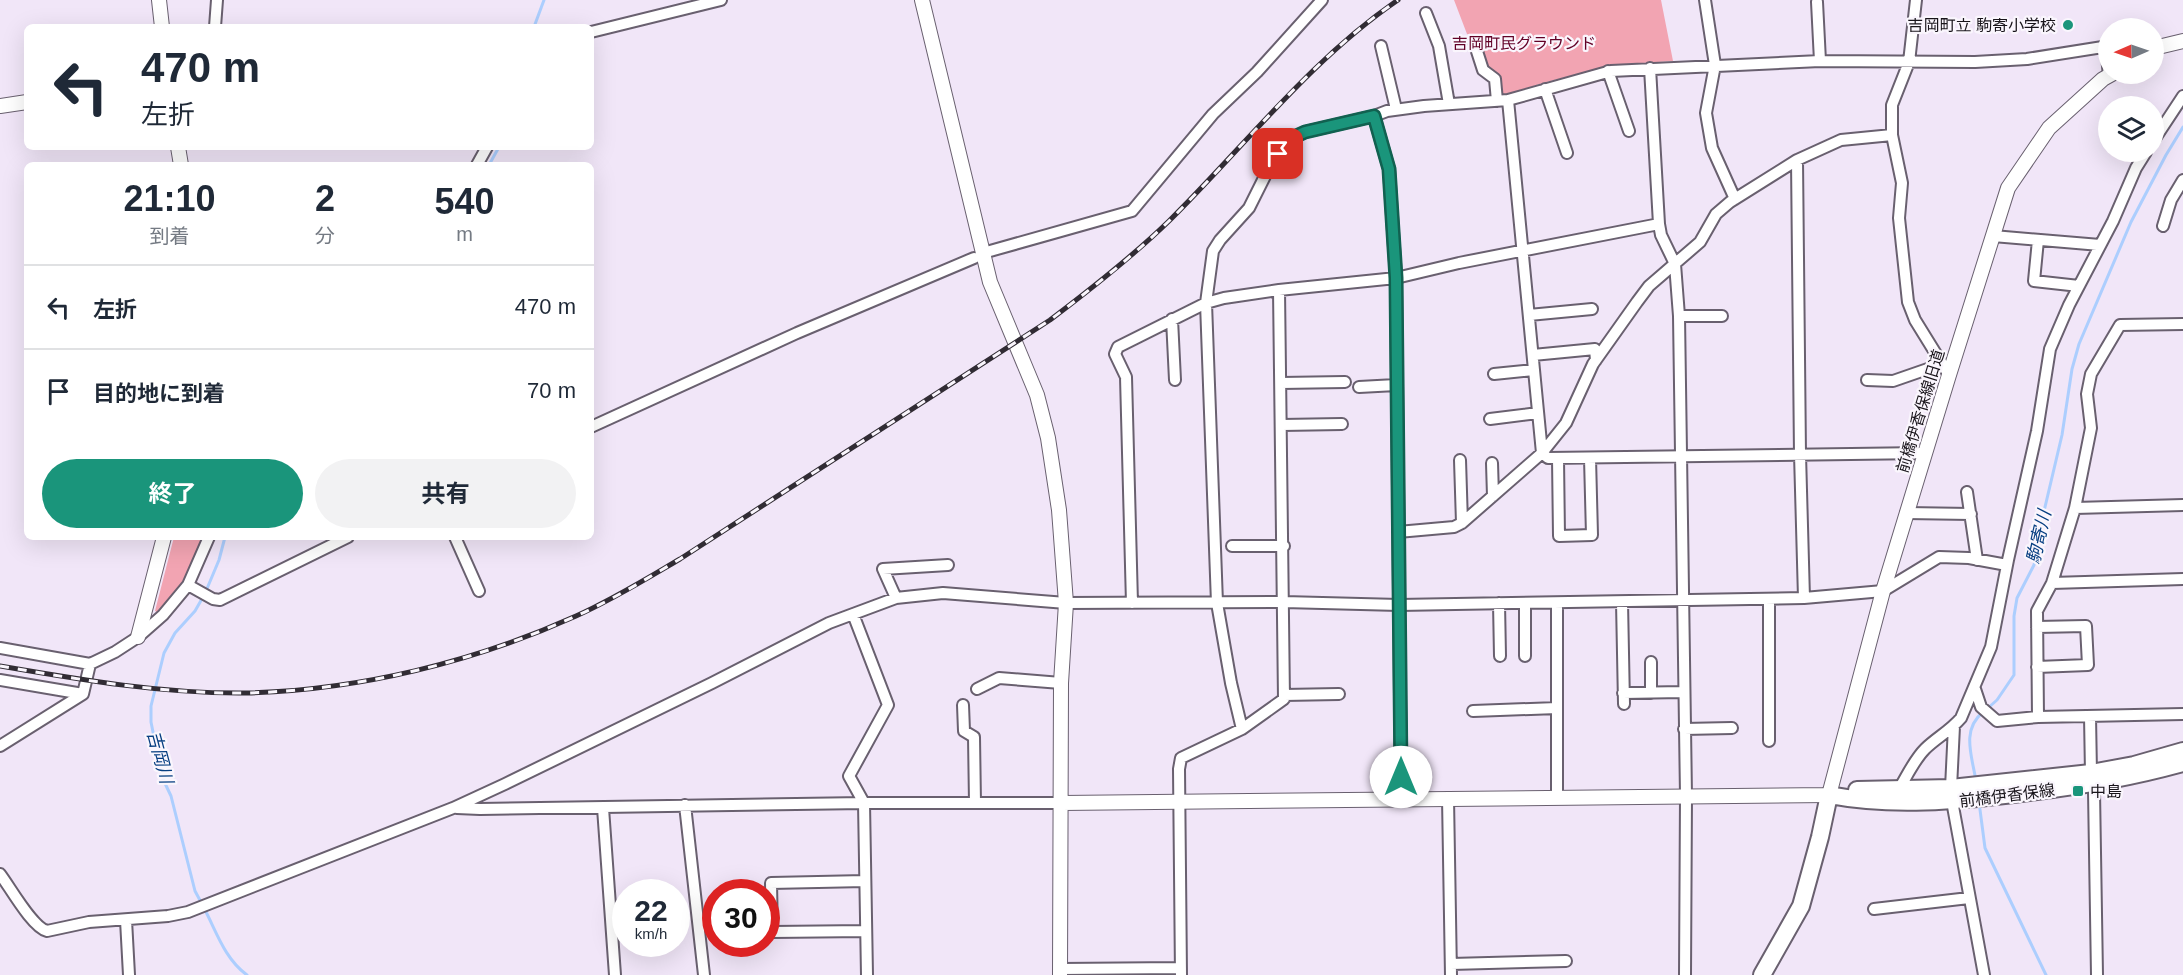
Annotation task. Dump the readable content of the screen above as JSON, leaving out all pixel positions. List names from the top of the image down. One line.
{"streets":{"main road":["前橋伊香保線"],"street":["前橋伊香保線旧道"]},"crossings":[["前橋伊香保線旧道","前橋伊香保線"]],"water":["駒寄川","吉岡川"],"parks":["吉岡町民グラウンド"],"places":{"other":["吉岡町立 駒寄小学校"],"transit":["中島"]},"north":"left","page":{"turn":["470 m","左折"],"eta":["21:10","到着","2","分","540","m"],"list":[{"name":"左折","value":"470 m"},{"name":"目的地に到着","value":"70 m"}],"buttons":["終了","共有"],"speed":"22 km/h","limit":"30"}}
